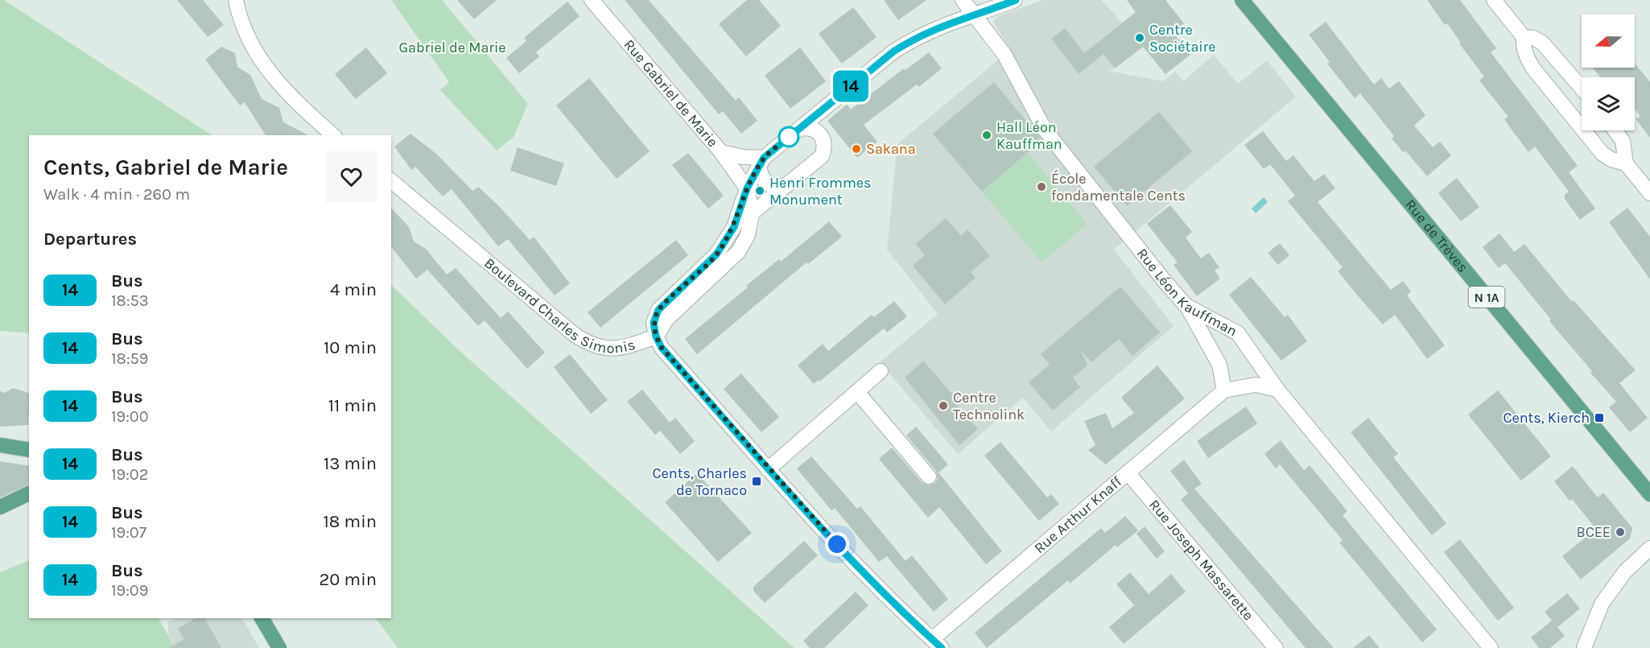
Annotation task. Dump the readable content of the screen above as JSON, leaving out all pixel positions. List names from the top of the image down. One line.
{"streets":{"main road":["Rue de Trèves","N 1A"],"street":["Rue Gabriel de Marie","Rue Léon Kauffman","Boulevard Charles Simonis","Rue Arthur Knaff","Rue Joseph Massarette"]},"crossings":[["Boulevard Charles Simonis","Rue Arthur Knaff"],["Rue Arthur Knaff","Rue Joseph Massarette"]],"parks":["Gabriel de Marie"],"places":{"other":["Centre Sociétaire","Hall Léon Kauffman","Sakana","École fondamentale Cents","Henri Frommes Monument","Centre Technolink","BCEE"],"transit":["Cents, Kierch","Cents, Charles de Tornaco"]},"lines":["bus line 14"],"north":"left","page":{"on_map":"14","heading":[["Cents, Gabriel de Marie","Walk · 4 min · 260 m"],"Departures"],"list":[{"mark":"14","name":"Bus","note":"18:53","value":"4 min"},{"mark":"14","name":"Bus","note":"18:59","value":"10 min"},{"mark":"14","name":"Bus","note":"19:00","value":"11 min"},{"mark":"14","name":"Bus","note":"19:02","value":"13 min"},{"mark":"14","name":"Bus","note":"19:07","value":"18 min"},{"mark":"14","name":"Bus","note":"19:09","value":"20 min"}]}}
